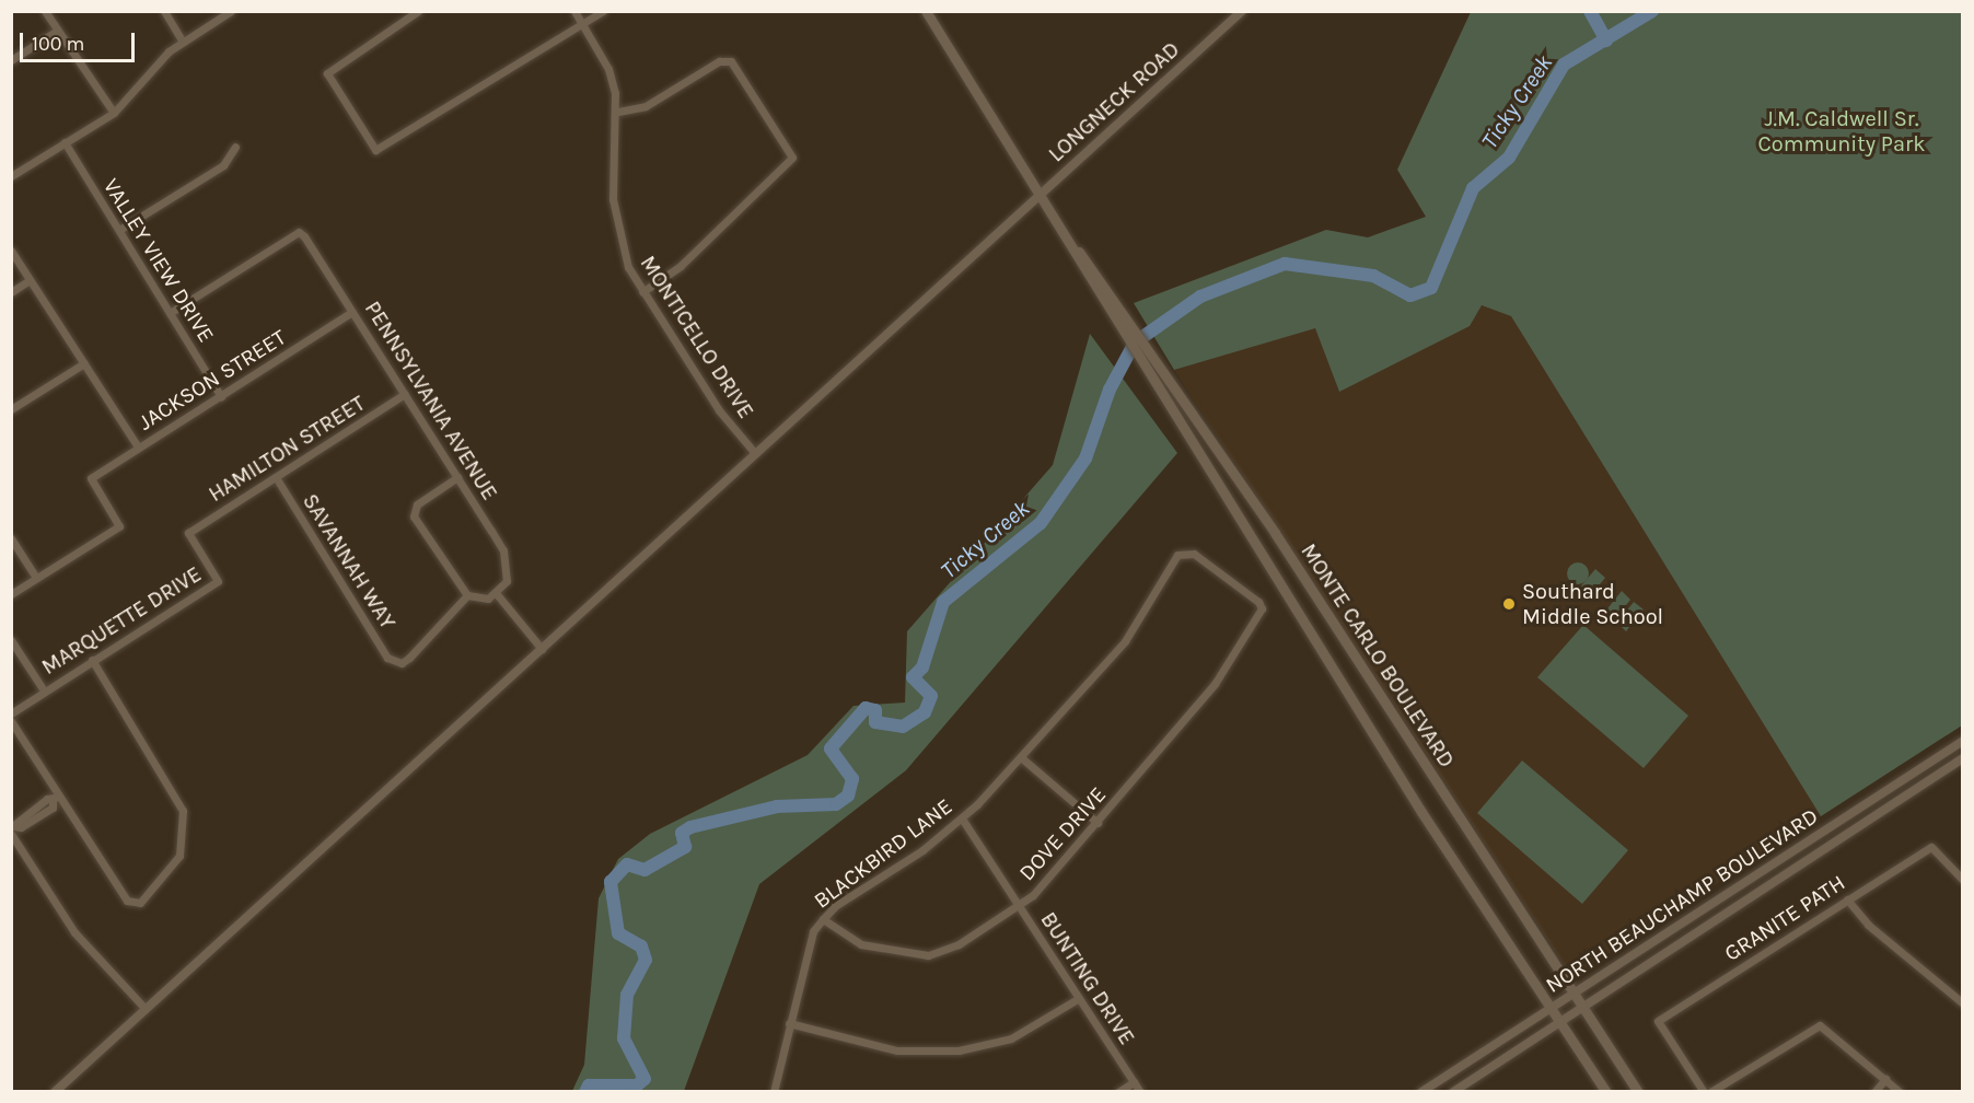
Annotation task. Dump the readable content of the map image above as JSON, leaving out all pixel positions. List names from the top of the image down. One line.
{"streets":{"main road":["MONTE CARLO BOULEVARD"],"street":["LONGNECK ROAD","VALLEY VIEW DRIVE","MONTICELLO DRIVE","JACKSON STREET","PENNSYLVANIA AVENUE","HAMILTON STREET","SAVANNAH WAY","MARQUETTE DRIVE","DOVE DRIVE","BLACKBIRD LANE","NORTH BEAUCHAMP BOULEVARD","GRANITE PATH","BUNTING DRIVE"]},"crossings":[["LONGNECK ROAD","MONTICELLO DRIVE"],["LONGNECK ROAD","MONTE CARLO BOULEVARD"],["VALLEY VIEW DRIVE","JACKSON STREET"],["VALLEY VIEW DRIVE","PENNSYLVANIA AVENUE"],["JACKSON STREET","PENNSYLVANIA AVENUE"],["PENNSYLVANIA AVENUE","HAMILTON STREET"],["HAMILTON STREET","SAVANNAH WAY"],["HAMILTON STREET","MARQUETTE DRIVE"],["MONTE CARLO BOULEVARD","NORTH BEAUCHAMP BOULEVARD"],["DOVE DRIVE","BLACKBIRD LANE"],["DOVE DRIVE","BUNTING DRIVE"],["BLACKBIRD LANE","BUNTING DRIVE"]],"water":["Ticky Creek"],"parks":["J.M. Caldwell Sr. Community Park"],"places":["Southard Middle School"],"scale_bar":"100 m"}
